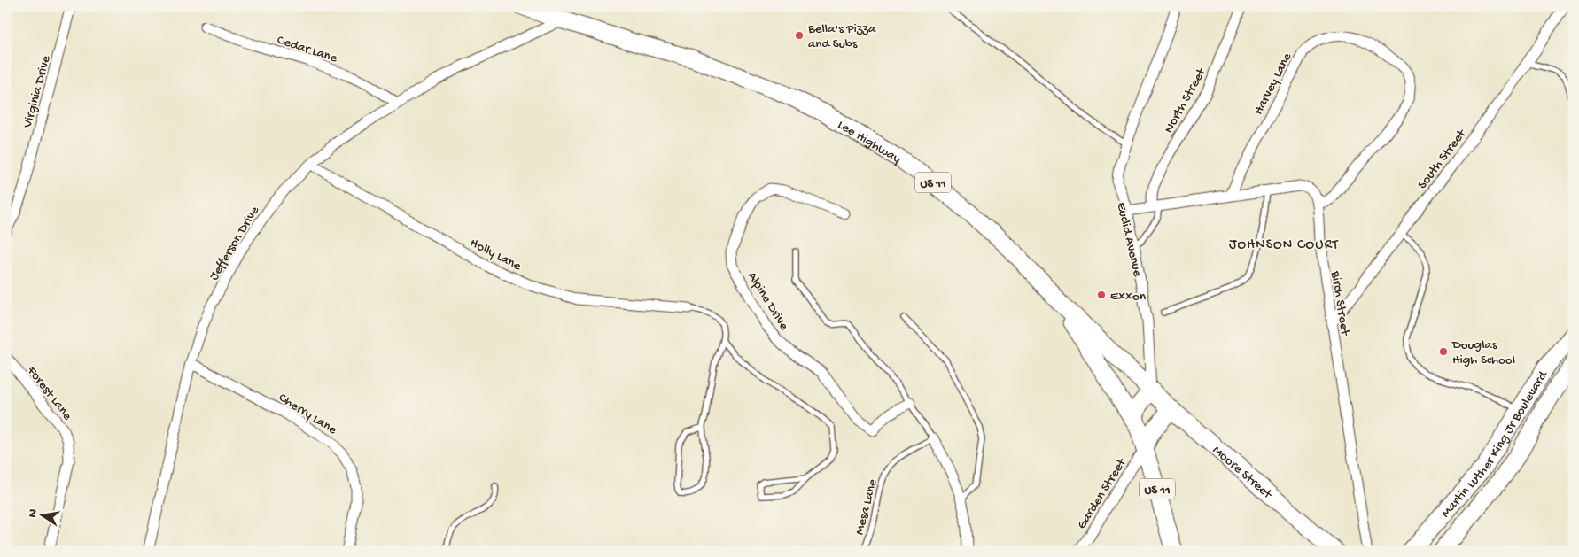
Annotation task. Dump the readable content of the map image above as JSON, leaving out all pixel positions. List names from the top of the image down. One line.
{"streets":{"main road":["Lee Highway","US 11","Martin Luther King Jr Boulevard","Moore Street"],"street":["Cedar Lane","Harvey Lane","Virginia Drive","North Street","South Street","Euclid Avenue","Jefferson Drive","Holly Lane","Alpine Drive","Birch Street","Forest Lane","Cherry Lane","Garden Street"],"lane":["Mesa Lane"]},"crossings":[["Cedar Lane","Jefferson Drive"],["Harvey Lane","Birch Street"],["Lee Highway","US 11"],["Lee Highway","Euclid Avenue"],["Lee Highway","Jefferson Drive"],["Lee Highway","Moore Street"],["South Street","Birch Street"],["US 11","Euclid Avenue"],["US 11","Moore Street"],["US 11","Garden Street"],["Euclid Avenue","Moore Street"],["Jefferson Drive","Holly Lane"],["Jefferson Drive","Cherry Lane"]],"districts":["JOHNSON COURT"],"places":["Bella's Pizza and Subs","Exxon","Douglas High School"],"north":"left"}
